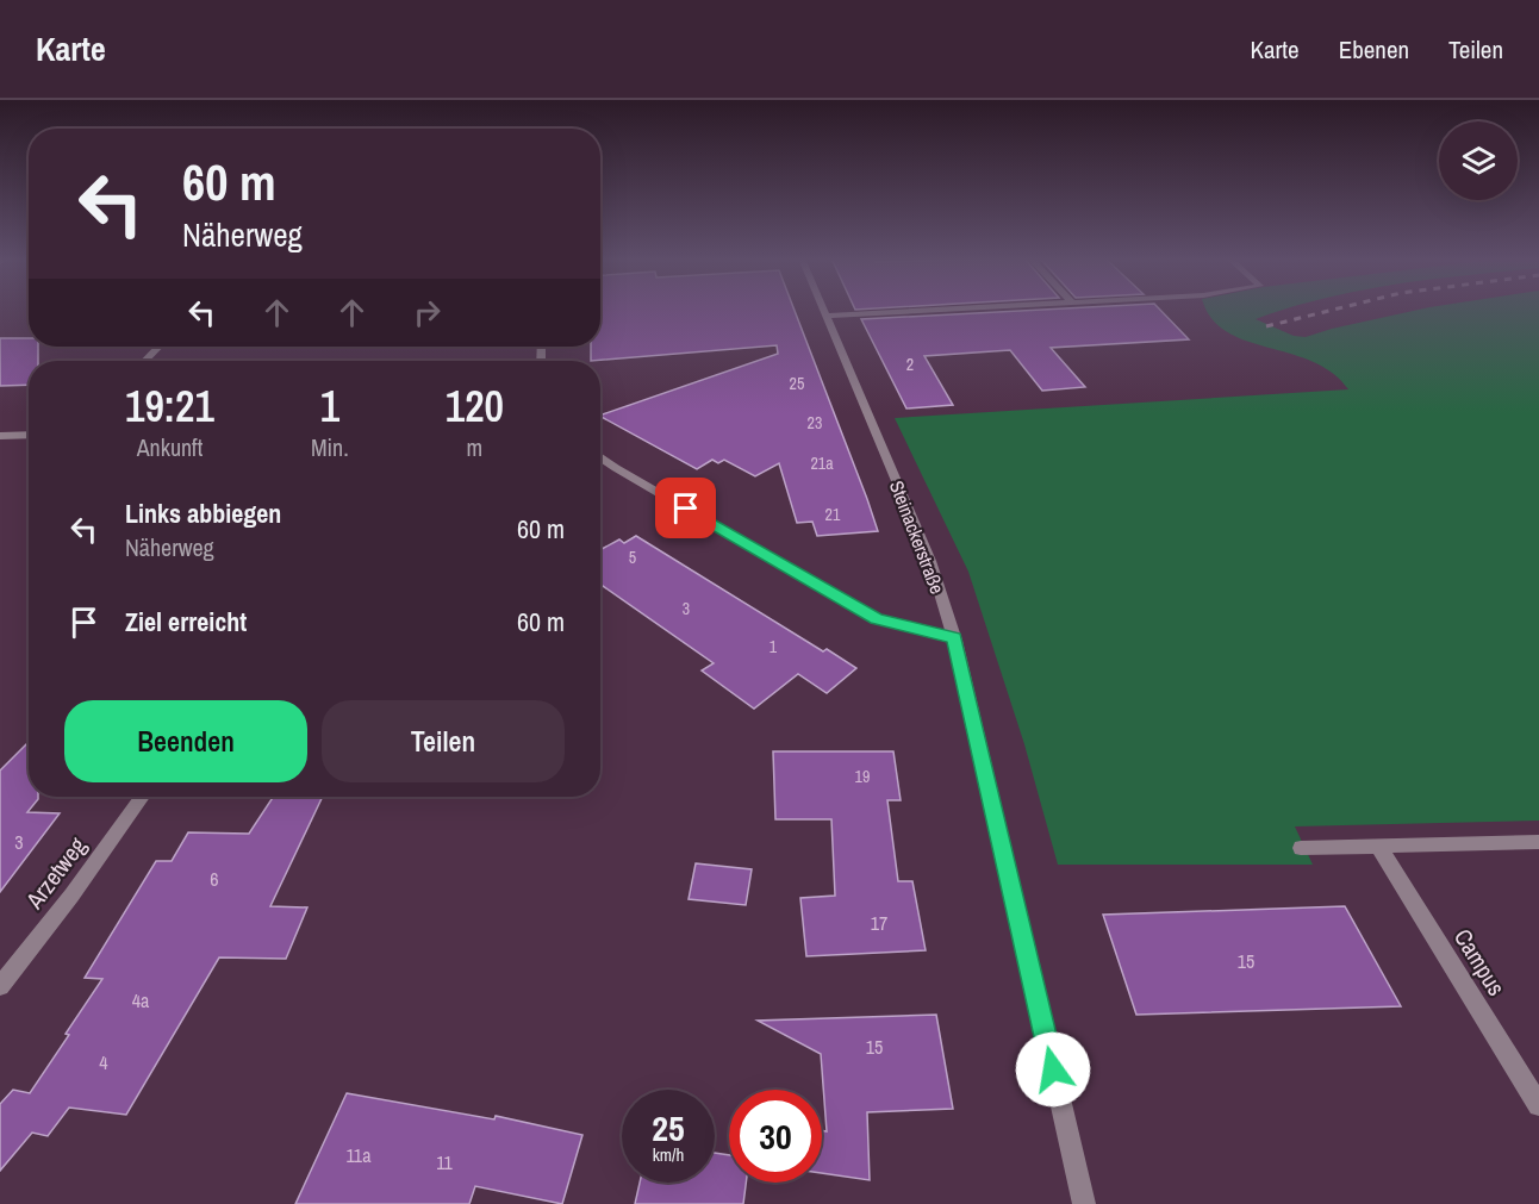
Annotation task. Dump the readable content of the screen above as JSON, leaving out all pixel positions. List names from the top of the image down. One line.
{"streets":{"street":["Steinackerstraße","Arzetweg","Campus"]},"house_numbers":["2","25","23","21a","21","5","3","1","19","3","6","17","15","4a","15","4","11a","11"],"page":{"header":"Karte","nav":["Karte","Ebenen","Teilen"],"turn":["60 m","Näherweg"],"eta":["19:21","Ankunft","1","Min.","120","m"],"list":[{"name":"Links abbiegen","note":"Näherweg","value":"60 m"},{"name":"Ziel erreicht","value":"60 m"}],"buttons":["Beenden","Teilen"],"speed":"25 km/h","limit":"30"}}
